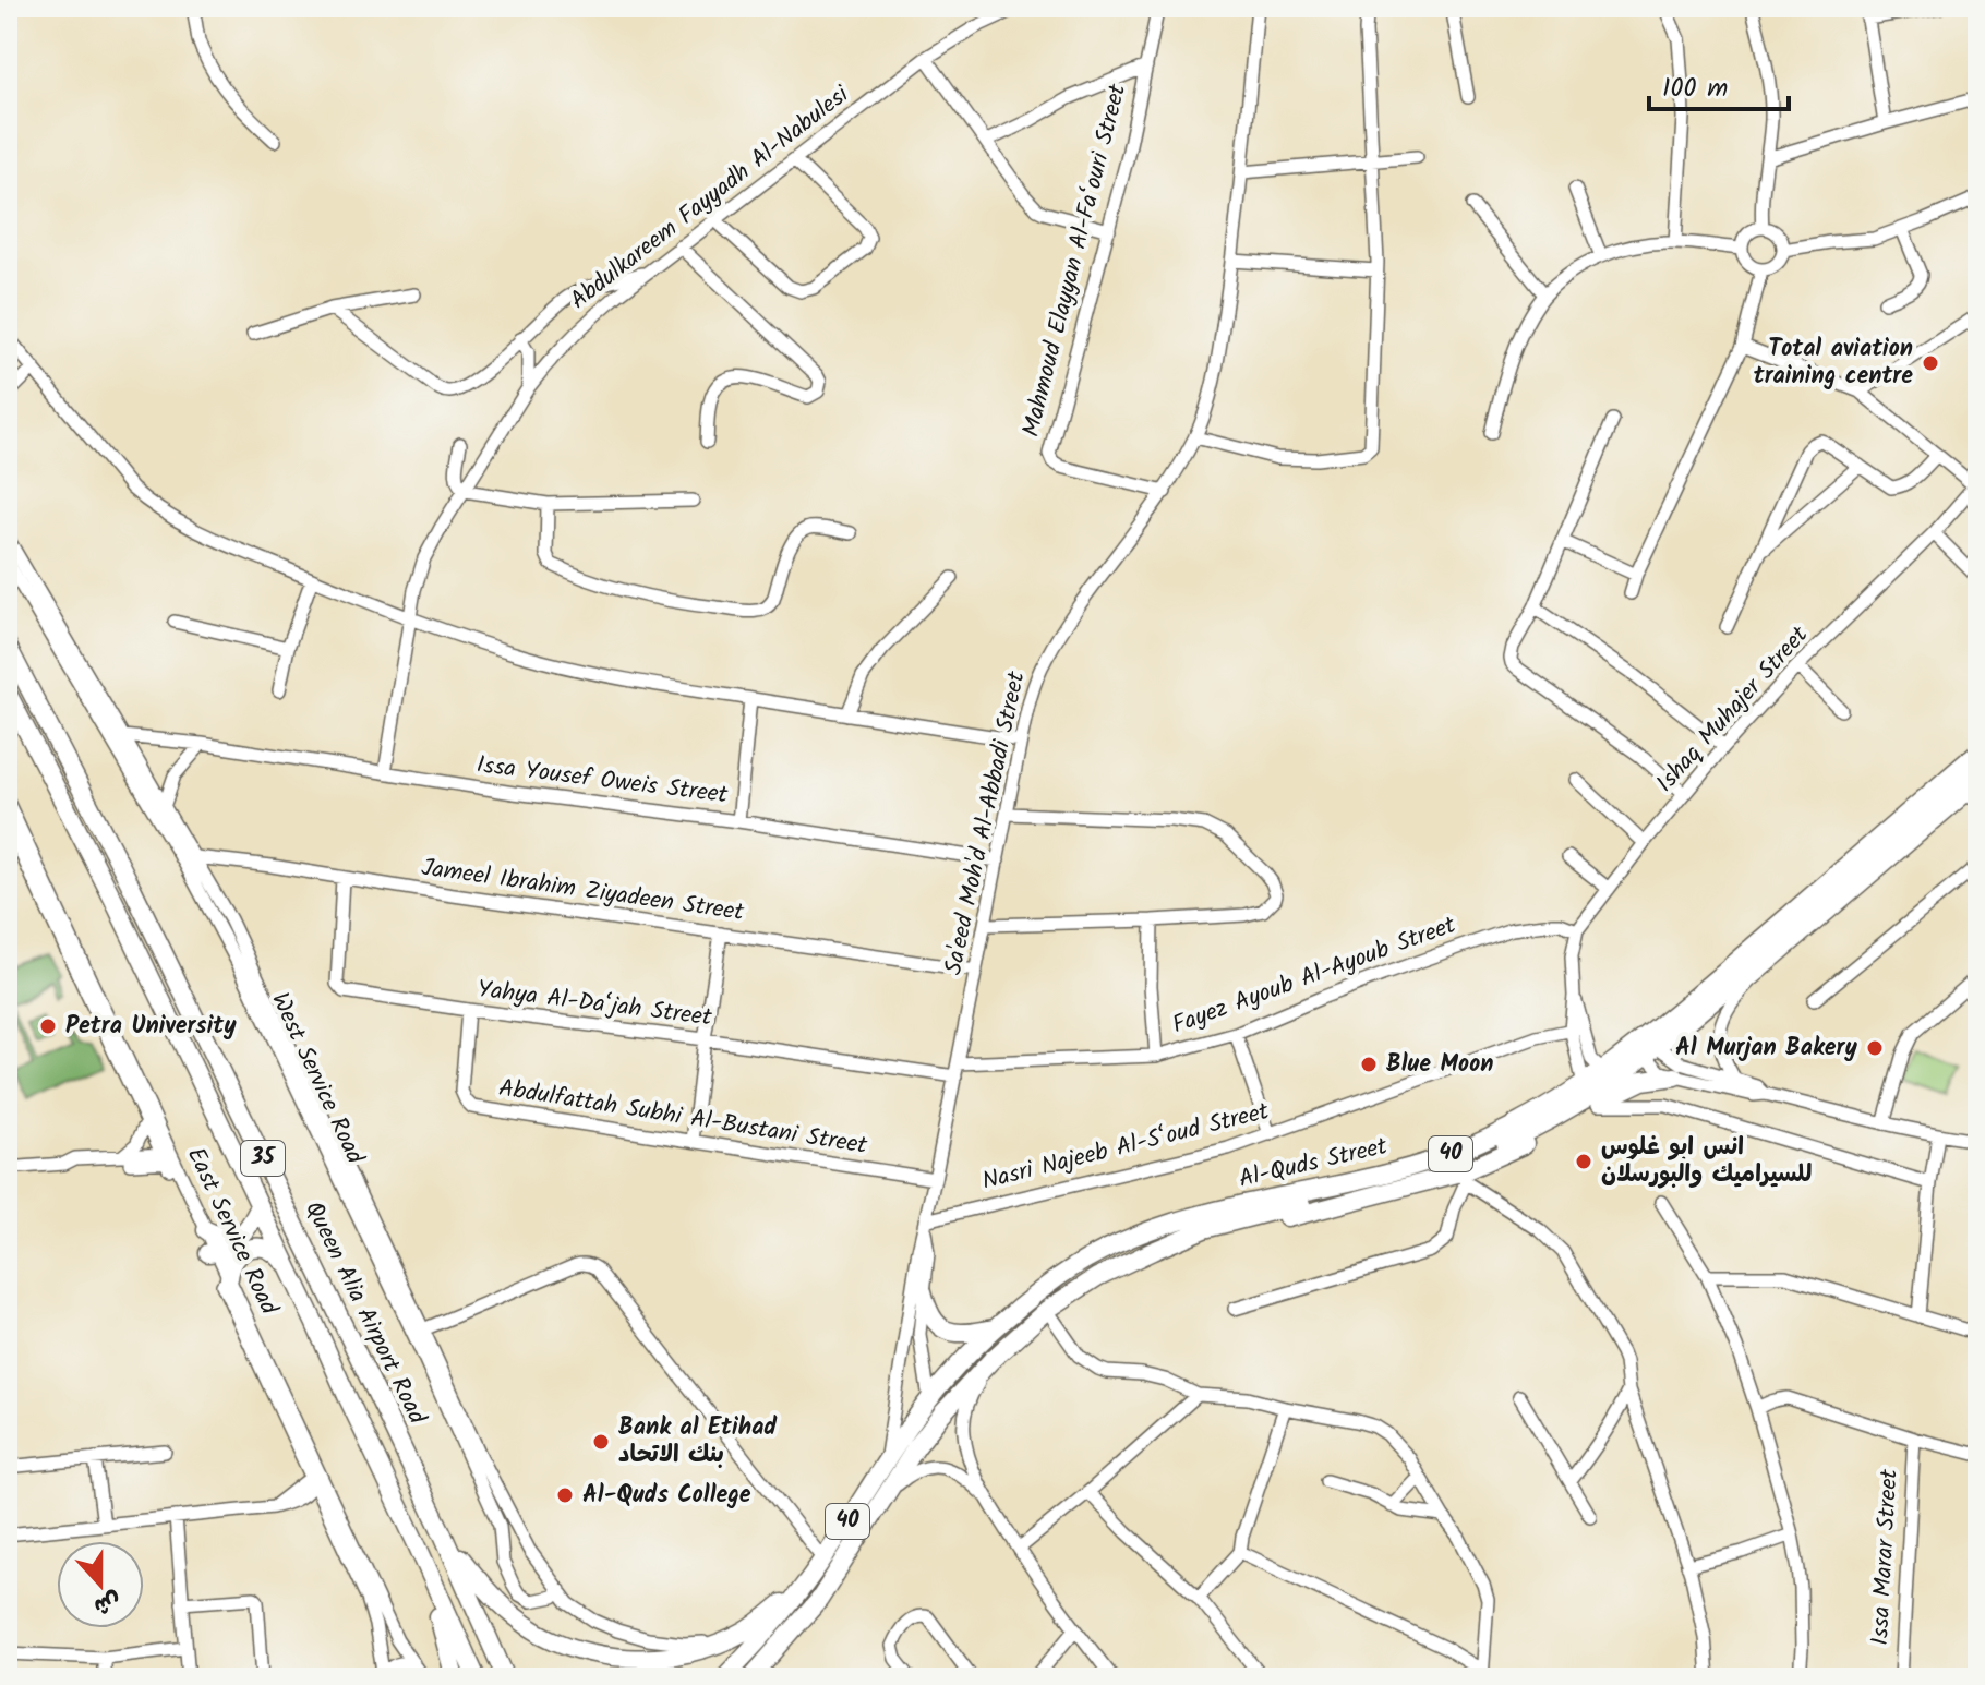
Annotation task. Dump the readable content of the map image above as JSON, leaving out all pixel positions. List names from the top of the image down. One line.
{"streets":{"highway":["40","35","Al-Quds Street","Queen Alia Airport Road"],"street":["Abdulkareem Fayyadh Al-Nabulesi","Mahmoud Elayyan Al-Fa‘ouri Street","Ishaq Muhajer Street","Issa Yousef Oweis Street","Sa'eed Moh'd Al-Abbadi Street","Jameel Ibrahim Ziyadeen Street","Fayez Ayoub Al-Ayoub Street","Yahya Al-Da‘jah Street","West Service Road","Abdulfattah Subhi Al-Bustani Street","Nasri Najeeb Al-S‘oud Street","East Service Road","Issa Marar Street"]},"crossings":[["Abdulkareem Fayyadh Al-Nabulesi","Issa Yousef Oweis Street"],["Mahmoud Elayyan Al-Fa‘ouri Street","Sa'eed Moh'd Al-Abbadi Street"],["Ishaq Muhajer Street","Fayez Ayoub Al-Ayoub Street"],["Issa Yousef Oweis Street","Sa'eed Moh'd Al-Abbadi Street"],["Issa Yousef Oweis Street","West Service Road"],["Sa'eed Moh'd Al-Abbadi Street","Jameel Ibrahim Ziyadeen Street"],["Sa'eed Moh'd Al-Abbadi Street","Fayez Ayoub Al-Ayoub Street"],["Sa'eed Moh'd Al-Abbadi Street","Yahya Al-Da‘jah Street"],["Sa'eed Moh'd Al-Abbadi Street","Abdulfattah Subhi Al-Bustani Street"],["Sa'eed Moh'd Al-Abbadi Street","Nasri Najeeb Al-S‘oud Street"],["Sa'eed Moh'd Al-Abbadi Street","Al-Quds Street"],["Jameel Ibrahim Ziyadeen Street","Yahya Al-Da‘jah Street"],["Jameel Ibrahim Ziyadeen Street","West Service Road"],["Fayez Ayoub Al-Ayoub Street","Yahya Al-Da‘jah Street"],["Yahya Al-Da‘jah Street","Abdulfattah Subhi Al-Bustani Street"]],"places":["Total aviation training centre","Petra University","Al Murjan Bakery","Blue Moon","انس ابو غلوس للسيراميك والبورسلان","Bank al Etihad بنك الاتحاد","Al-Quds College"],"scale_bar":"100 m","north":"bottom"}
